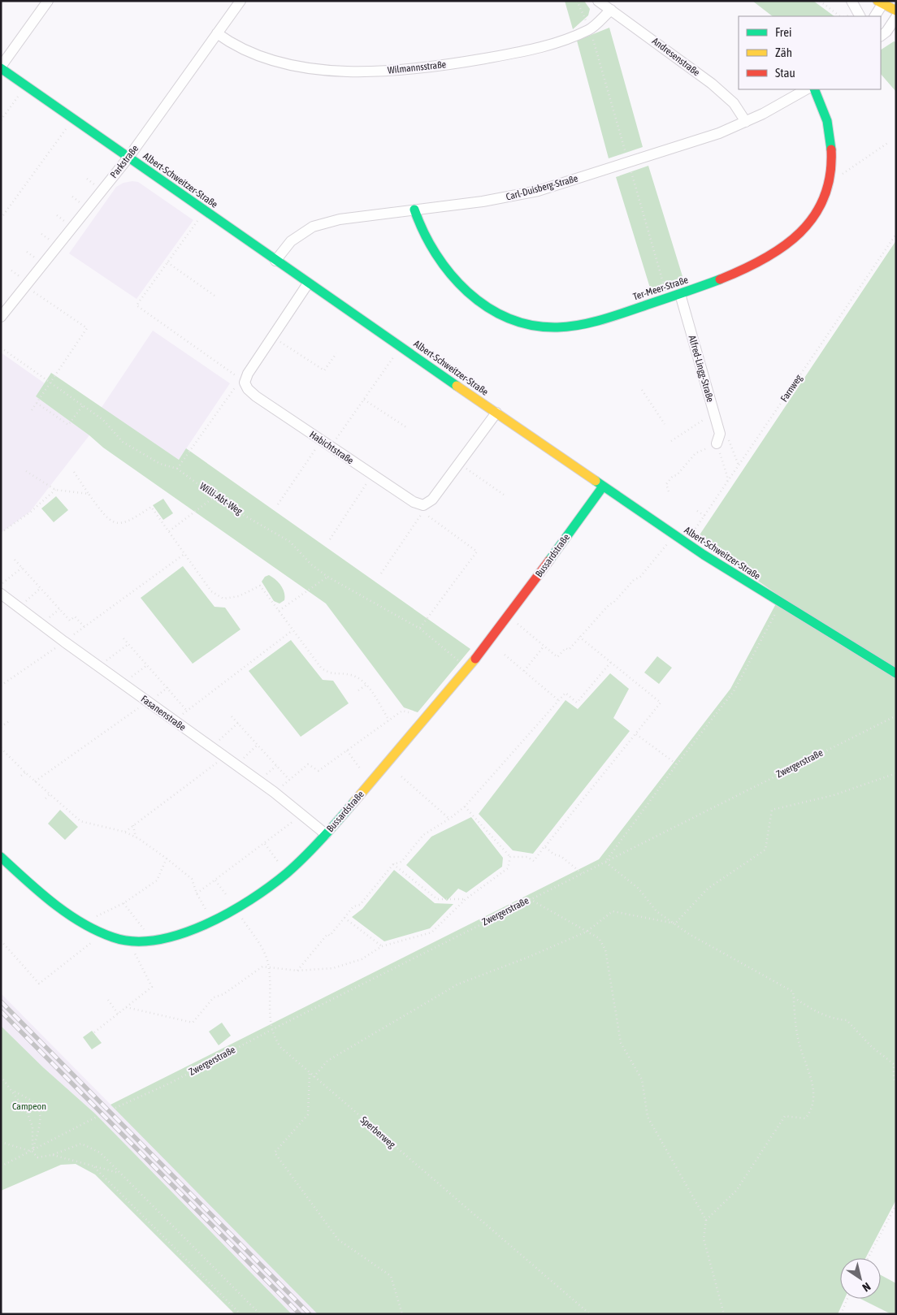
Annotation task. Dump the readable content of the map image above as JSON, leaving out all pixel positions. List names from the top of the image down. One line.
{"streets":{"street":["Andresenstraße","Wilmannsstraße","Parkstraße","Albert-Schweitzer-Straße","Carl-Duisberg-Straße","Ter-Meer-Straße","Alfred-Lingg-Straße","Habichtstraße","Bussardstraße","Fasanenstraße"],"path":["Farnweg","Willi-Abt-Weg","Zwergerstraße","Sperberweg"]},"crossings":[["Andresenstraße","Wilmannsstraße"],["Andresenstraße","Carl-Duisberg-Straße"],["Wilmannsstraße","Parkstraße"],["Parkstraße","Albert-Schweitzer-Straße"],["Albert-Schweitzer-Straße","Carl-Duisberg-Straße"],["Albert-Schweitzer-Straße","Farnweg"],["Albert-Schweitzer-Straße","Bussardstraße"],["Carl-Duisberg-Straße","Ter-Meer-Straße"],["Ter-Meer-Straße","Alfred-Lingg-Straße"],["Bussardstraße","Fasanenstraße"],["Bussardstraße","Sperberweg"],["Zwergerstraße","Sperberweg"]],"parks":["Campeon"],"legend":["Frei","Zäh","Stau"],"north":"bottom right"}
